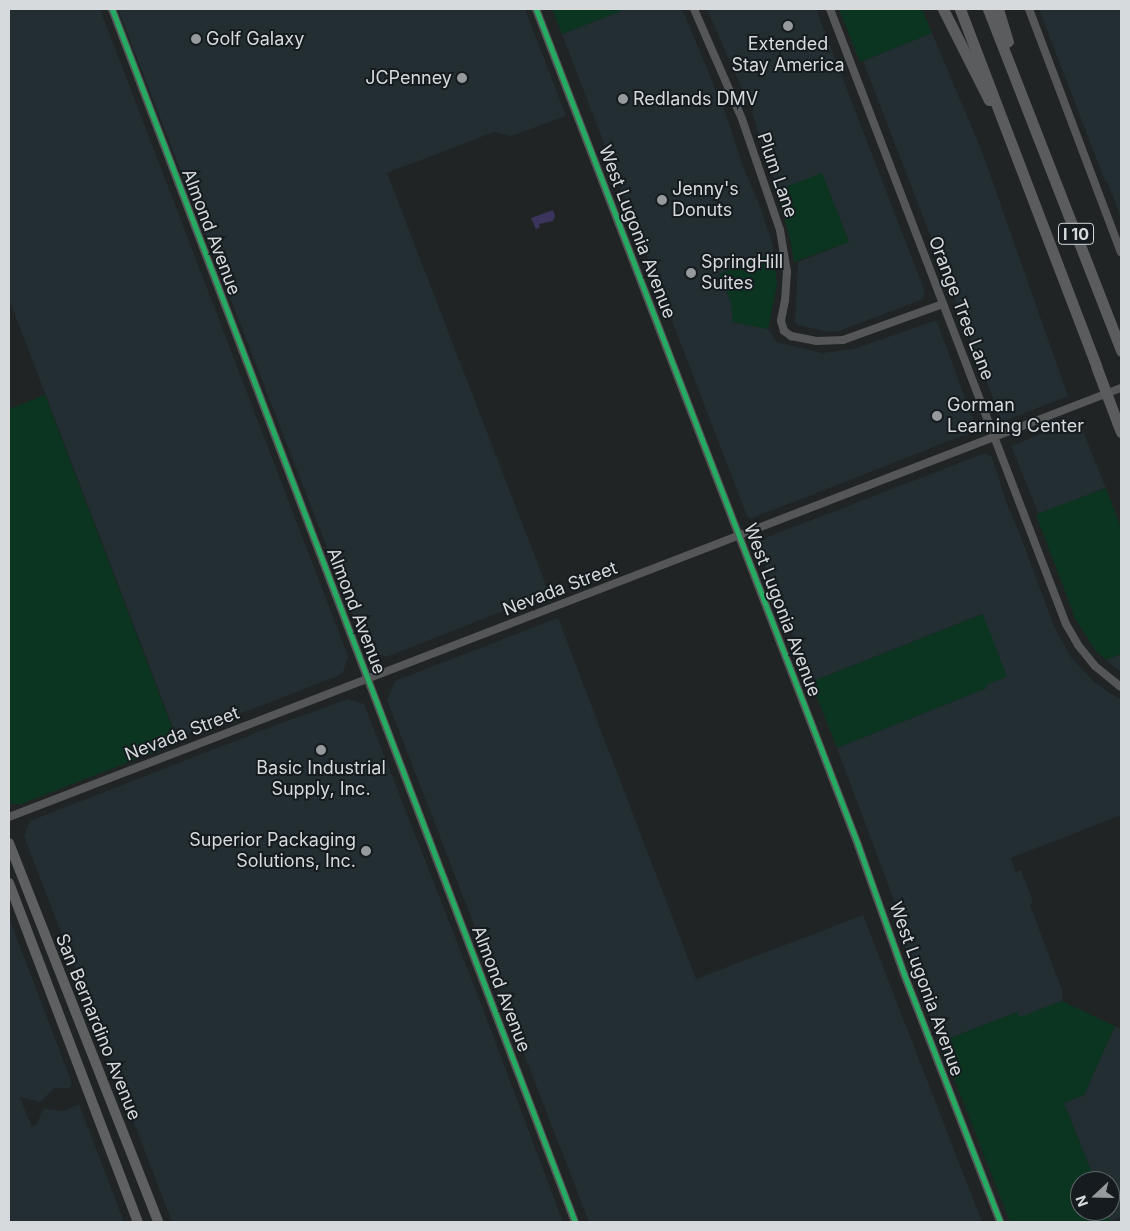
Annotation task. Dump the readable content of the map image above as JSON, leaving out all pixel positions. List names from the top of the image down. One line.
{"streets":{"highway":["I 10"],"main road":["San Bernardino Avenue"],"street":["Plum Lane","Almond Avenue","West Lugonia Avenue","Orange Tree Lane","Nevada Street"]},"crossings":[["Plum Lane","Orange Tree Lane"],["Almond Avenue","Nevada Street"],["West Lugonia Avenue","Nevada Street"],["Orange Tree Lane","Nevada Street"]],"places":["Extended Stay America","Golf Galaxy","JCPenney","Redlands DMV","Jenny's Donuts","SpringHill Suites","Gorman Learning Center","Basic Industrial Supply, Inc.","Superior Packaging Solutions, Inc."],"north":"left"}
